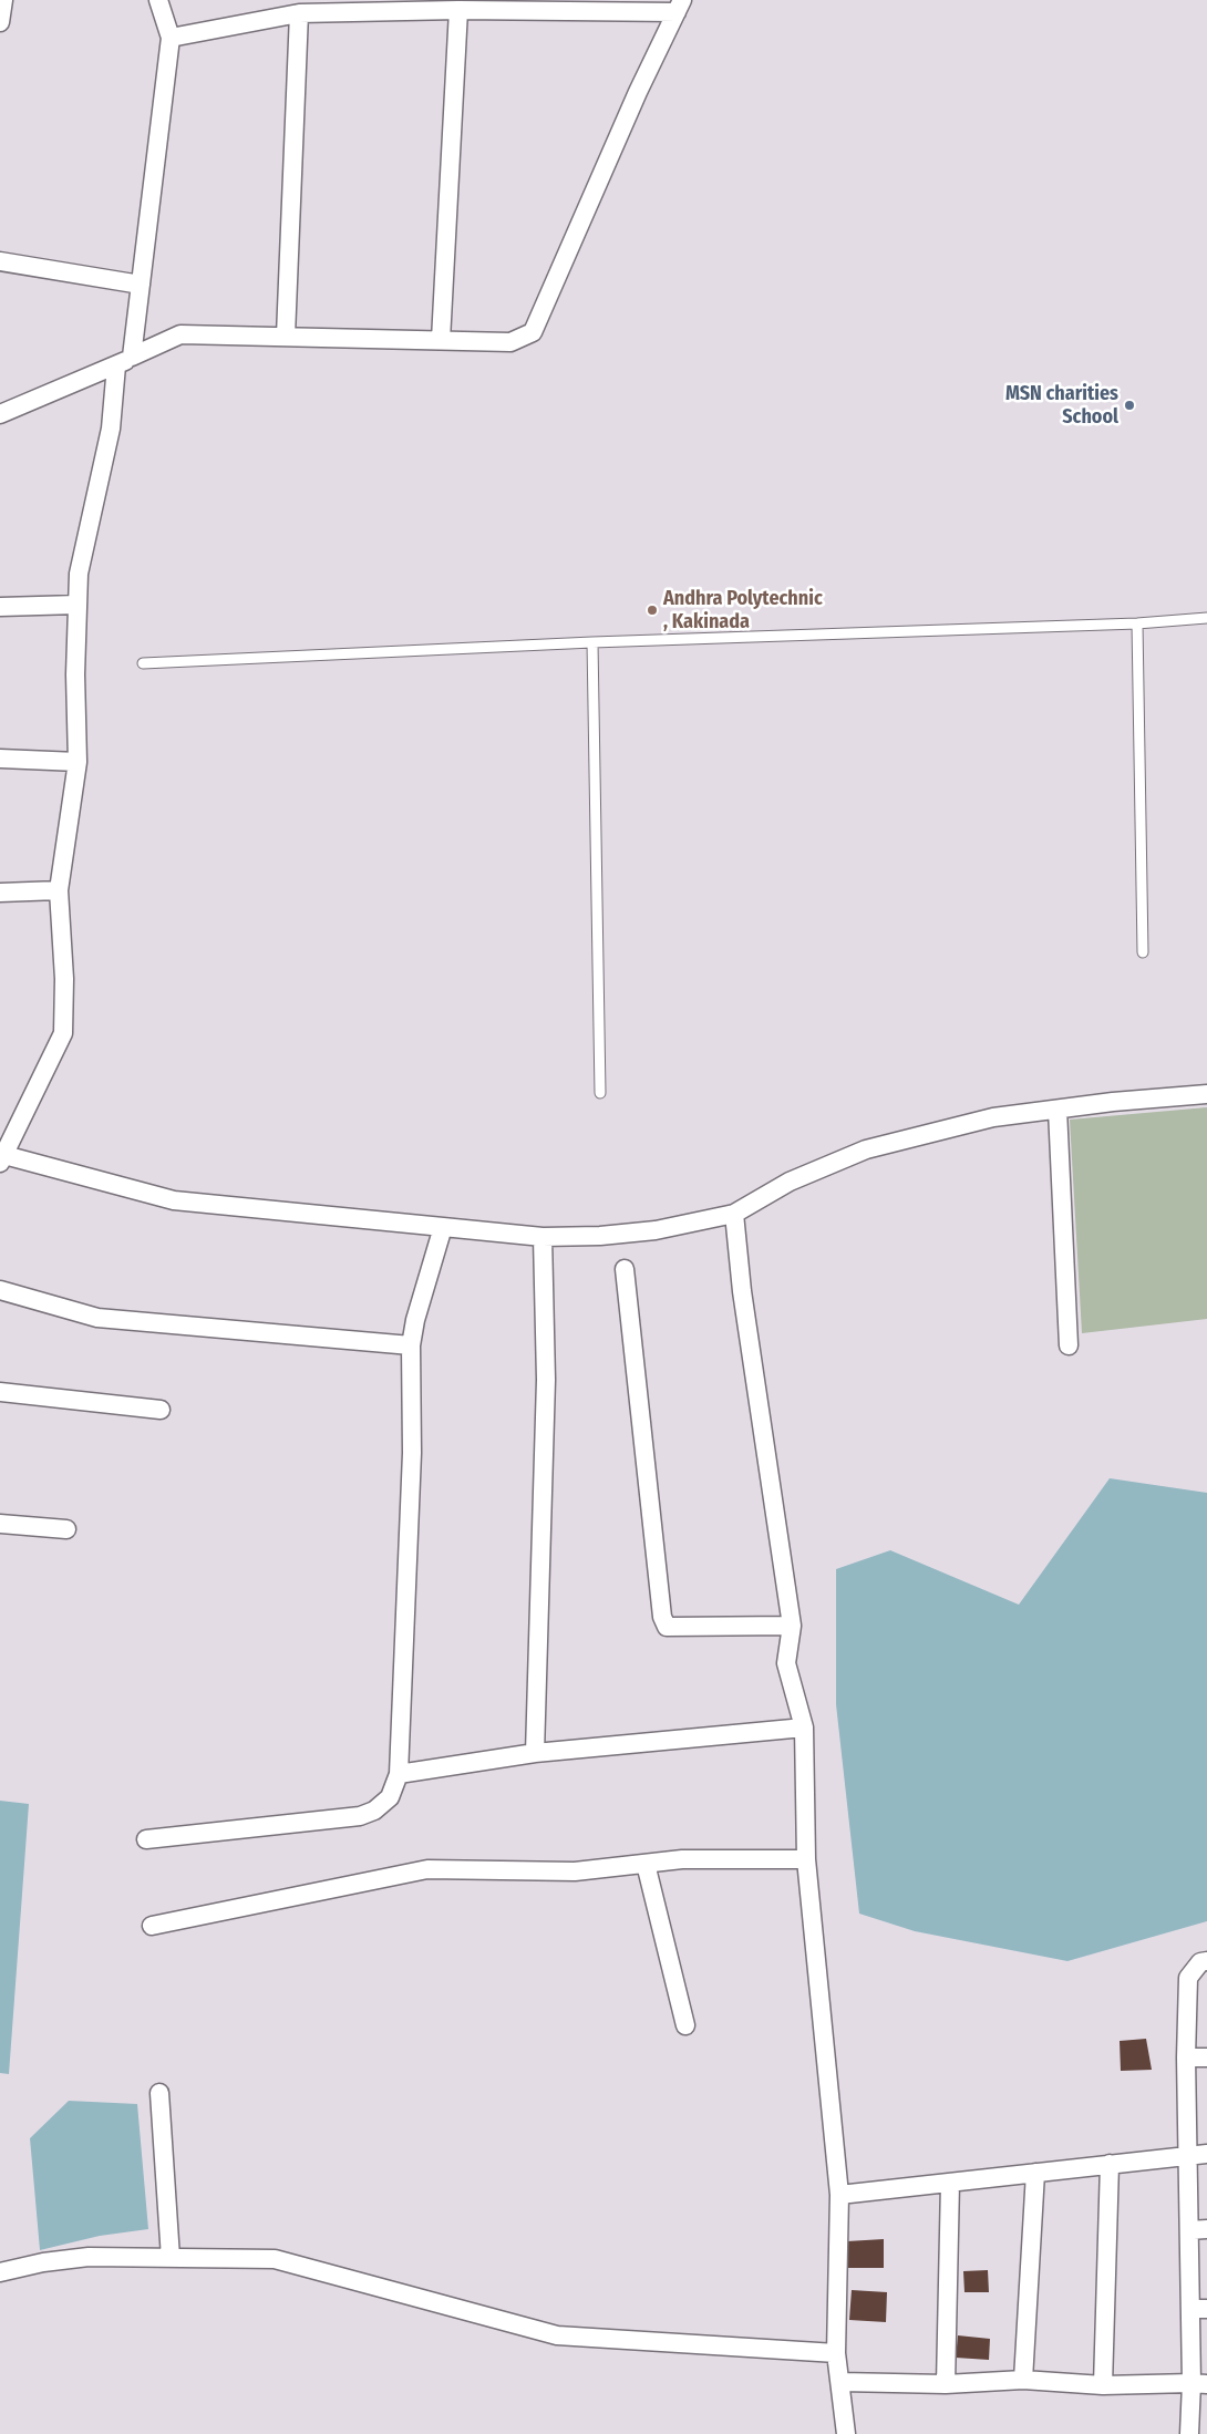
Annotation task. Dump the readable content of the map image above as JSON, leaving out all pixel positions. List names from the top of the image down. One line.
{"places":["MSN charities School","Andhra Polytechnic , Kakinada"]}
